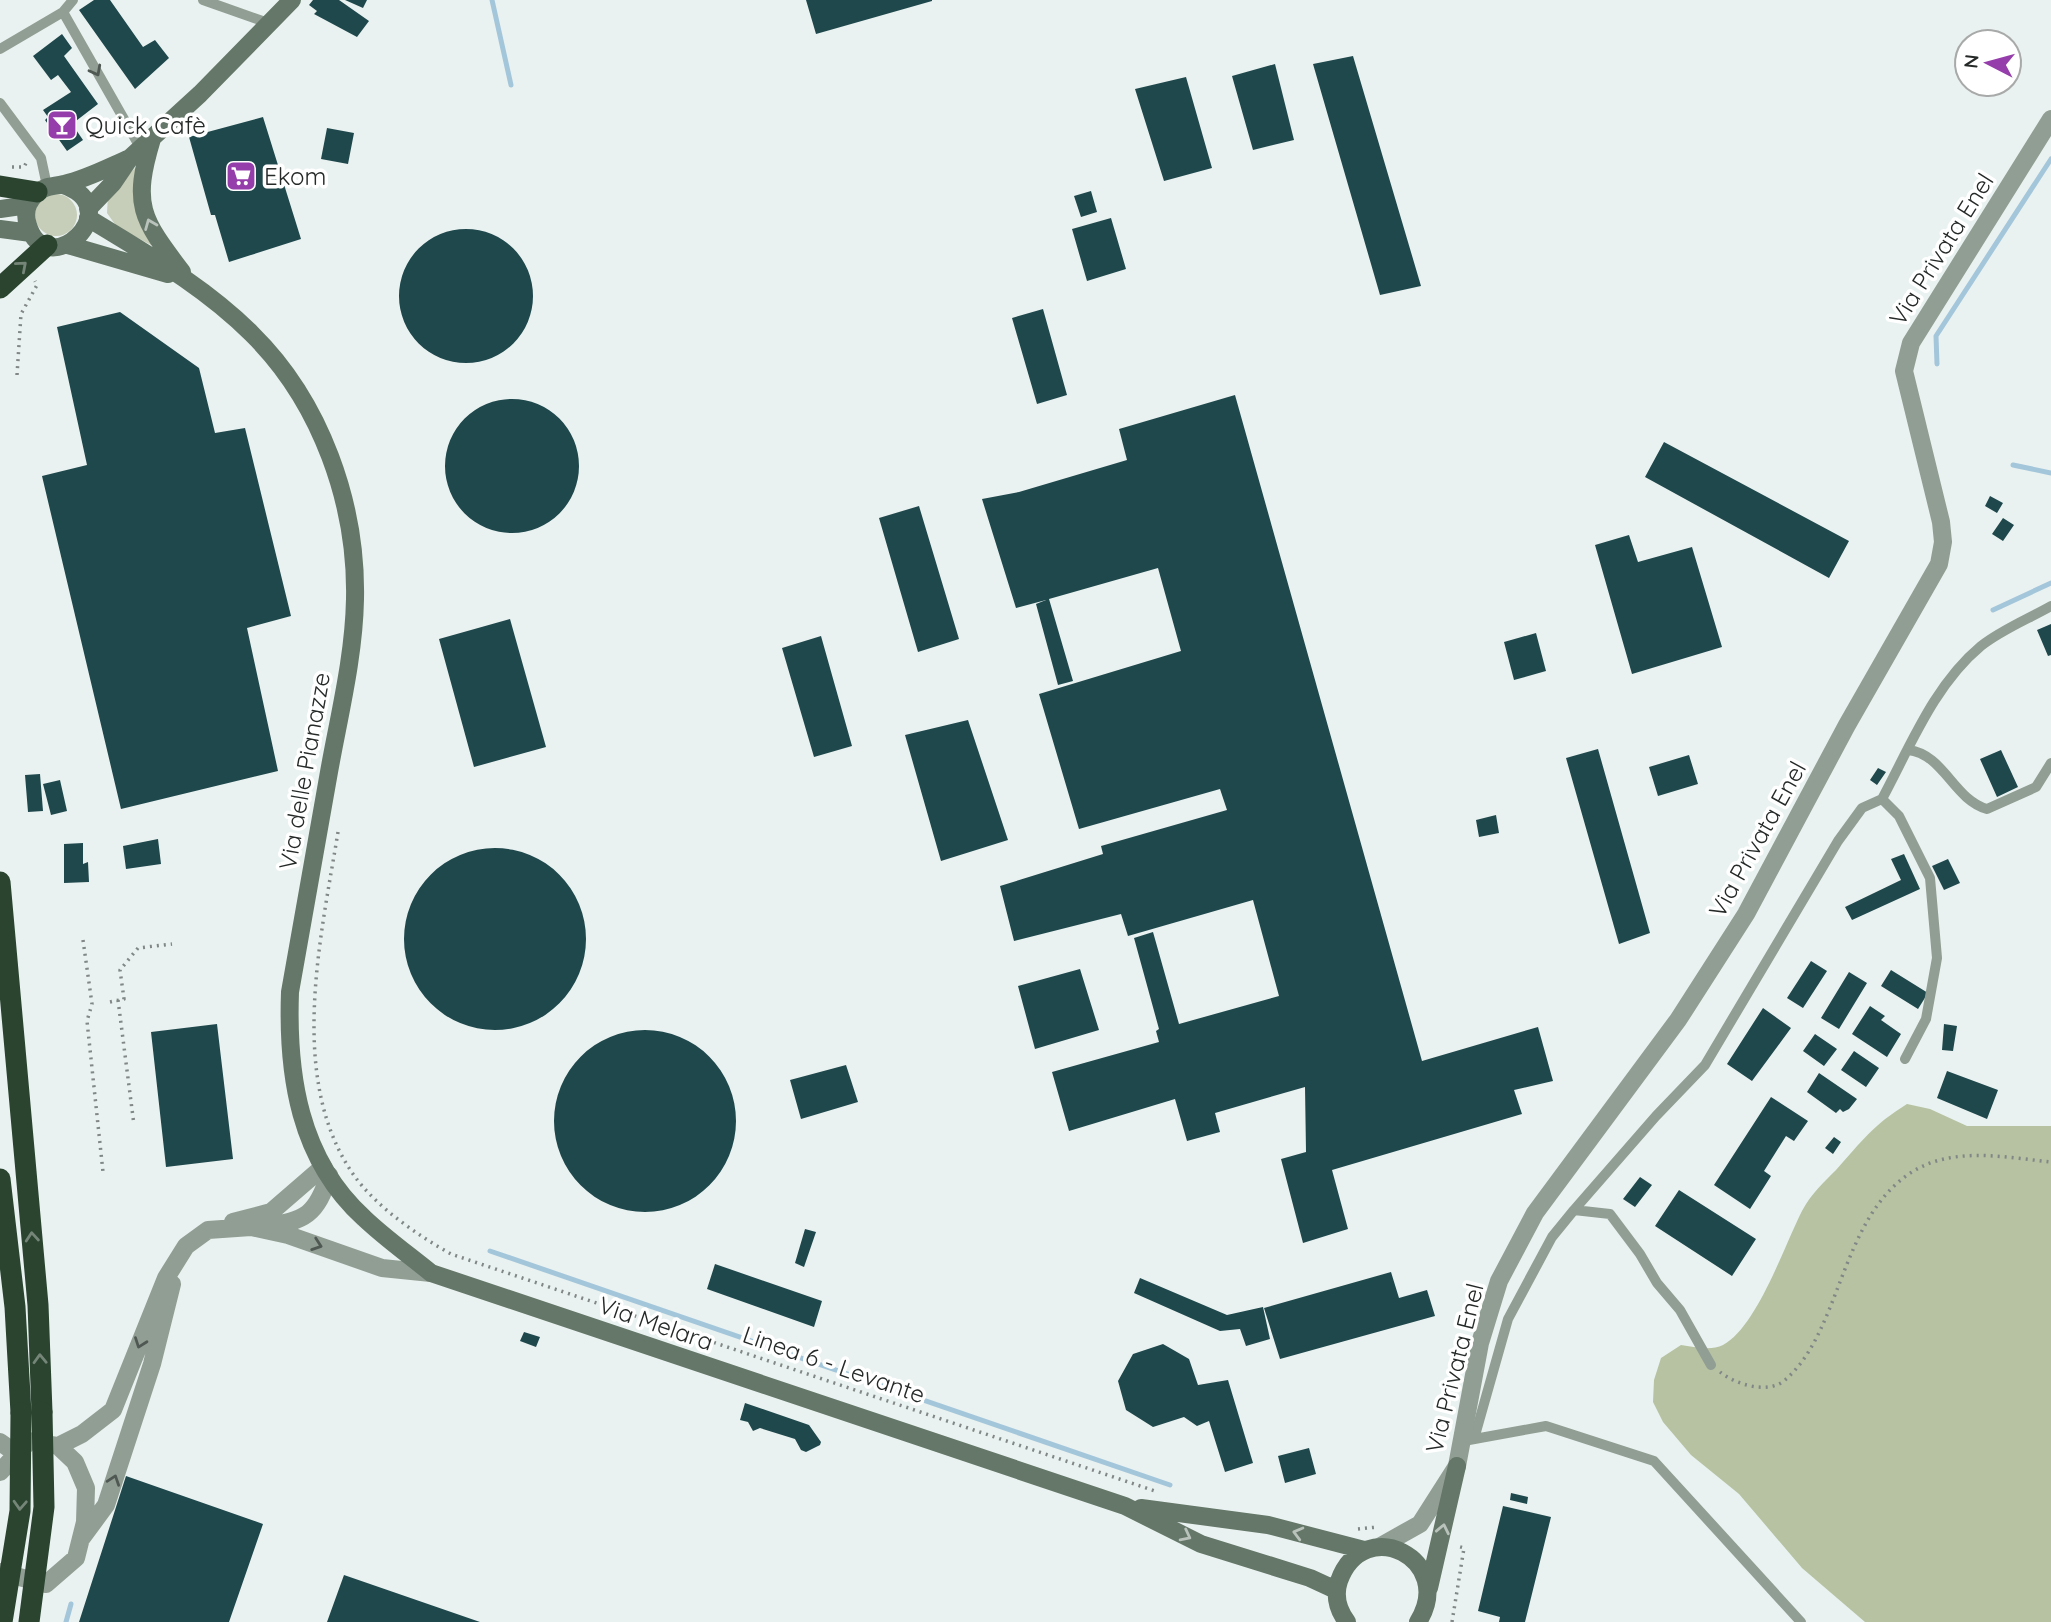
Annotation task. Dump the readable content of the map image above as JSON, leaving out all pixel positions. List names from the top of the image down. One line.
{"streets":{"street":["Via Privata Enel","Via delle Pianazze","Via Melara"],"path":["Linea 6 - Levante"]},"crossings":[["Via delle Pianazze","Via Melara"]],"places":{"bar":["Quick Cafè"],"supermarket":["Ekom"]},"north":"left"}
